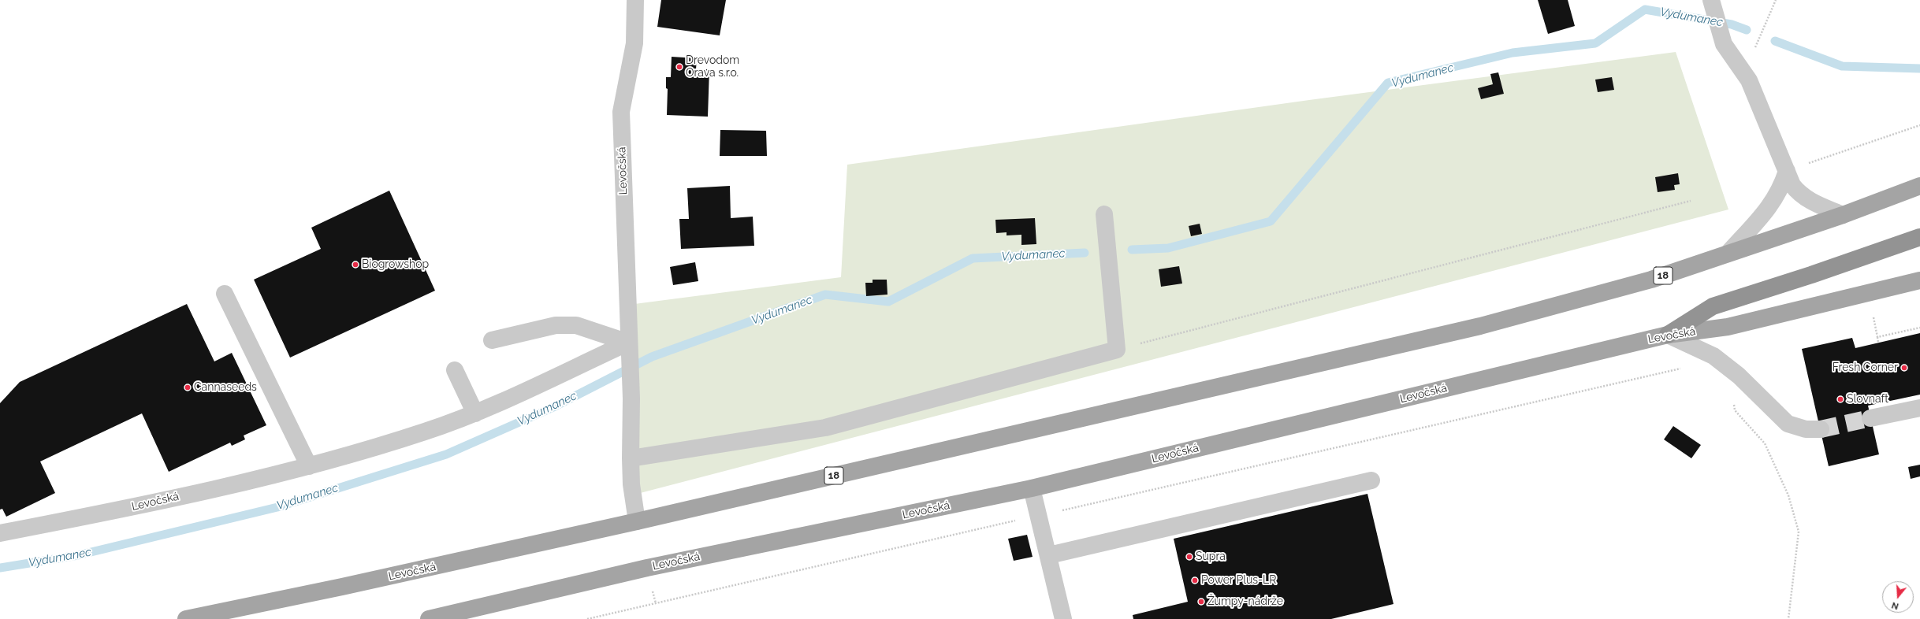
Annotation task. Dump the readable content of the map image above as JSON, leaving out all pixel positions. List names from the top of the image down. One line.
{"streets":{"main road":["Levočská","18"]},"water":["Vydumanec"],"places":["Drevodom Orava s.r.o.","Biogrowshop","Fresh Corner","Cannaseeds","Slovnaft","Supra","Power Plus-LR","Žumpy-nádrže"],"north":"bottom"}
